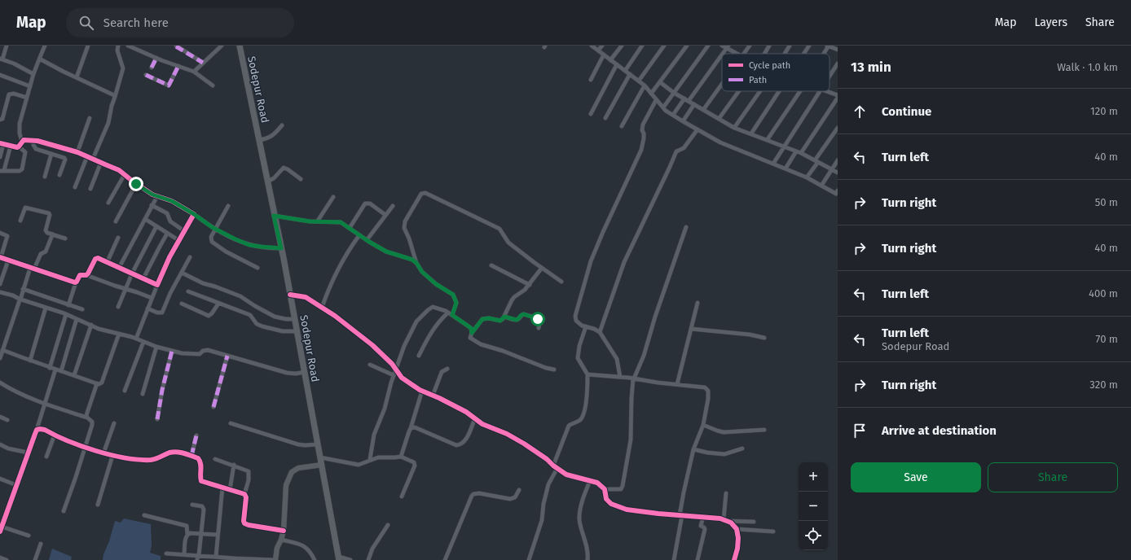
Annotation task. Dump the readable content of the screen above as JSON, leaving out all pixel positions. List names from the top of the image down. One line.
{"streets":{"main road":["Sodepur Road"]},"legend":["Cycle path","Path"],"page":{"header":"Map","search":"Search here","nav":["Map","Layers","Share"],"heading":["13 min","Walk · 1.0 km"],"list":[["Continue","120 m"],["Turn left","40 m"],["Turn right","50 m"],["Turn right","40 m"],["Turn left","400 m"],["Turn left","Sodepur Road","70 m"],["Turn right","320 m"],"Arrive at destination"],"buttons":["Save","Share"],"map_buttons":["+","−"]}}
